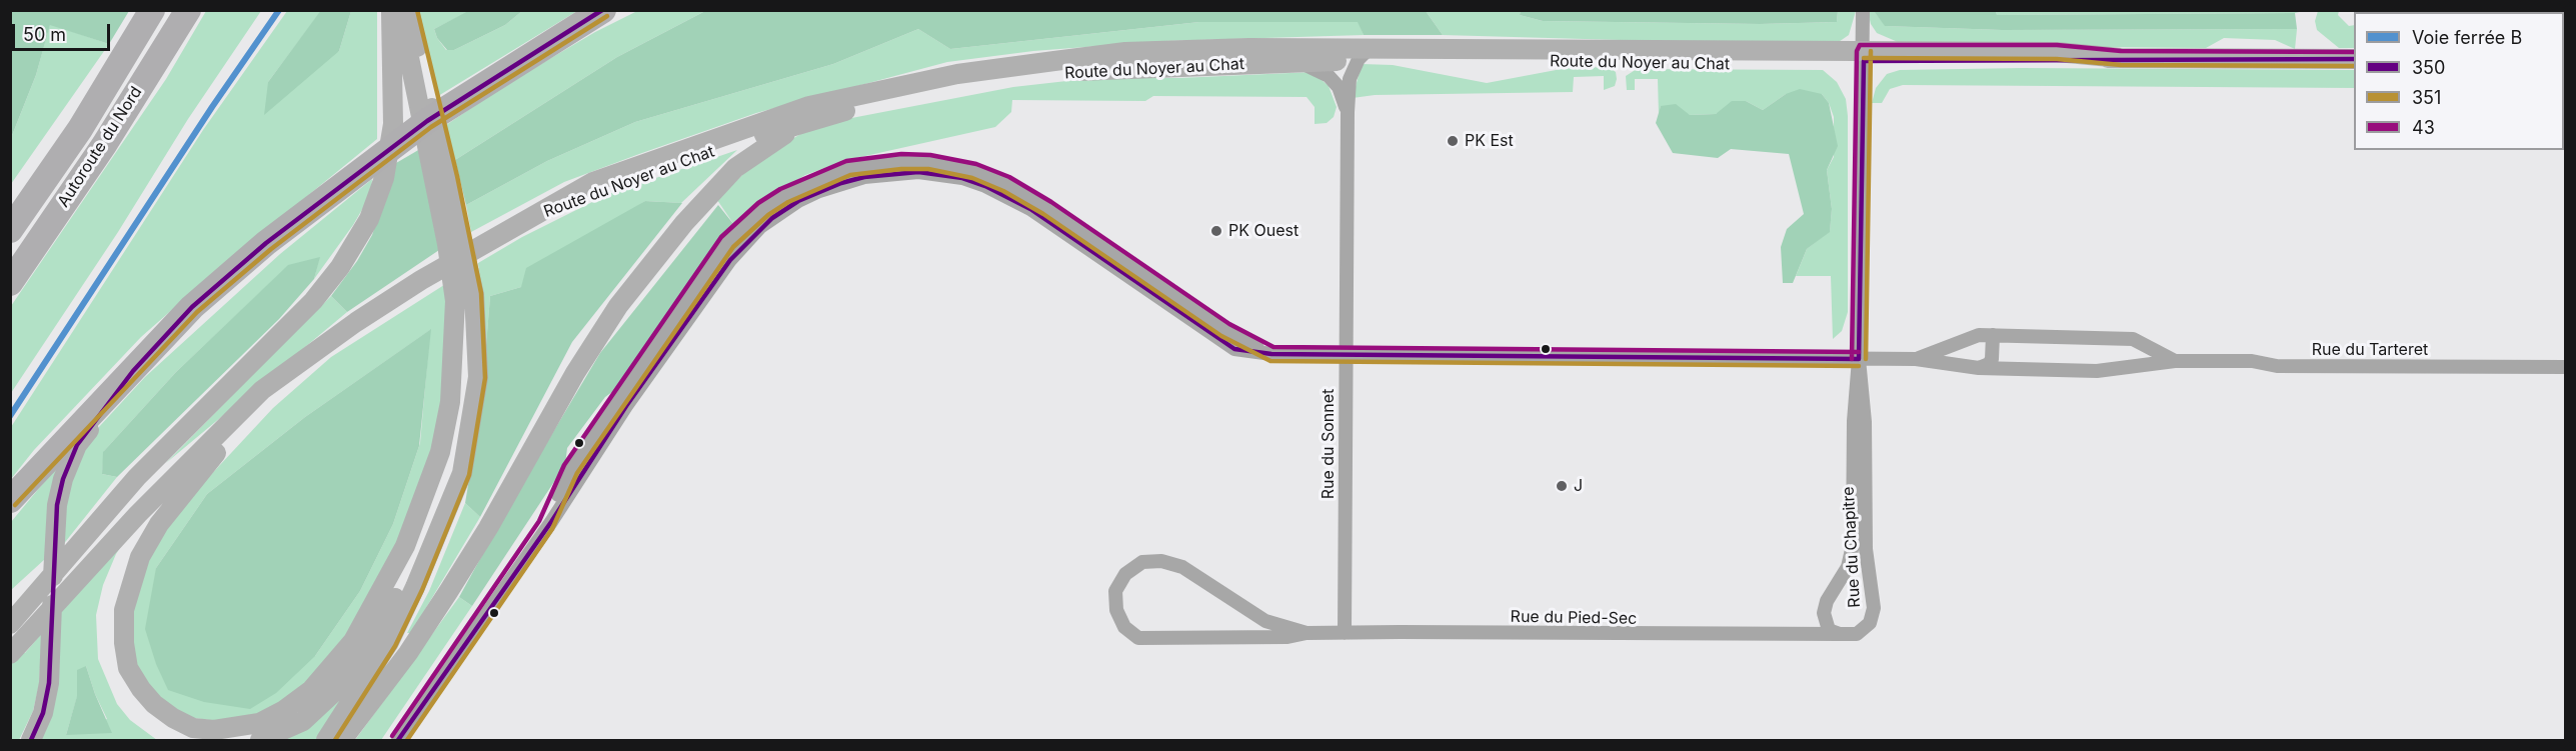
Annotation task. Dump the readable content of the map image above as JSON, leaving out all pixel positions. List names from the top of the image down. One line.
{"streets":{"highway":["Autoroute du Nord"],"street":["Route du Noyer au Chat","Rue du Tarteret","Rue du Sonnet","Rue du Chapitre","Rue du Pied-Sec"]},"crossings":[["Route du Noyer au Chat","Rue du Sonnet"],["Route du Noyer au Chat","Rue du Chapitre"],["Rue du Tarteret","Rue du Sonnet"],["Rue du Tarteret","Rue du Chapitre"],["Rue du Sonnet","Rue du Pied-Sec"],["Rue du Chapitre","Rue du Pied-Sec"]],"places":["PK Est","PK Ouest","J"],"lines":["rail line B","transit line 350","transit line 351","transit line 43"],"legend":["Voie ferrée B","350","351","43"],"scale_bar":"50 m"}
